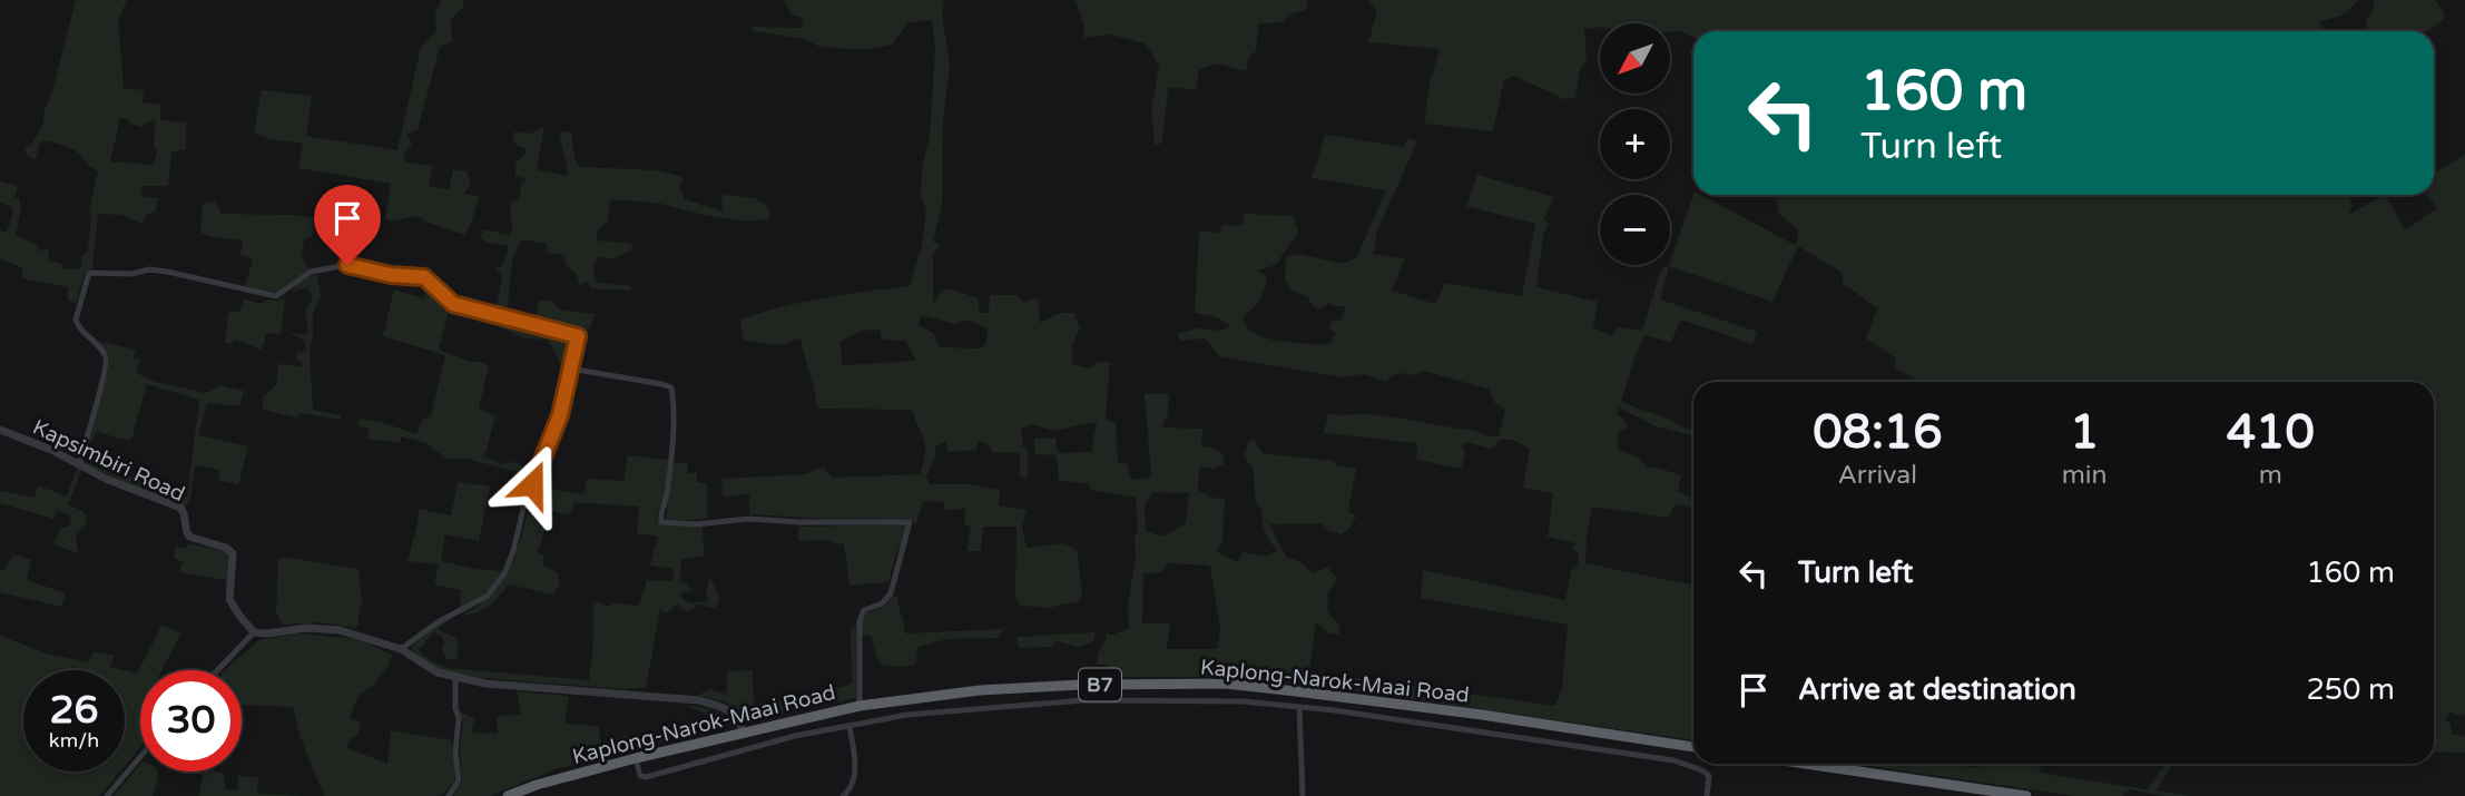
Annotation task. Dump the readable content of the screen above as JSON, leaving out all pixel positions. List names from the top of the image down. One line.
{"streets":{"highway":["Kaplong-Narok-Maai Road","B7"],"street":["Kapsimbiri Road"]},"north":"bottom left","page":{"map_buttons":["+","−"],"turn":["160 m","Turn left"],"eta":["08:16","Arrival","1","min","410","m"],"list":[{"name":"Turn left","value":"160 m"},{"name":"Arrive at destination","value":"250 m"}],"speed":"26 km/h","limit":"30"}}
